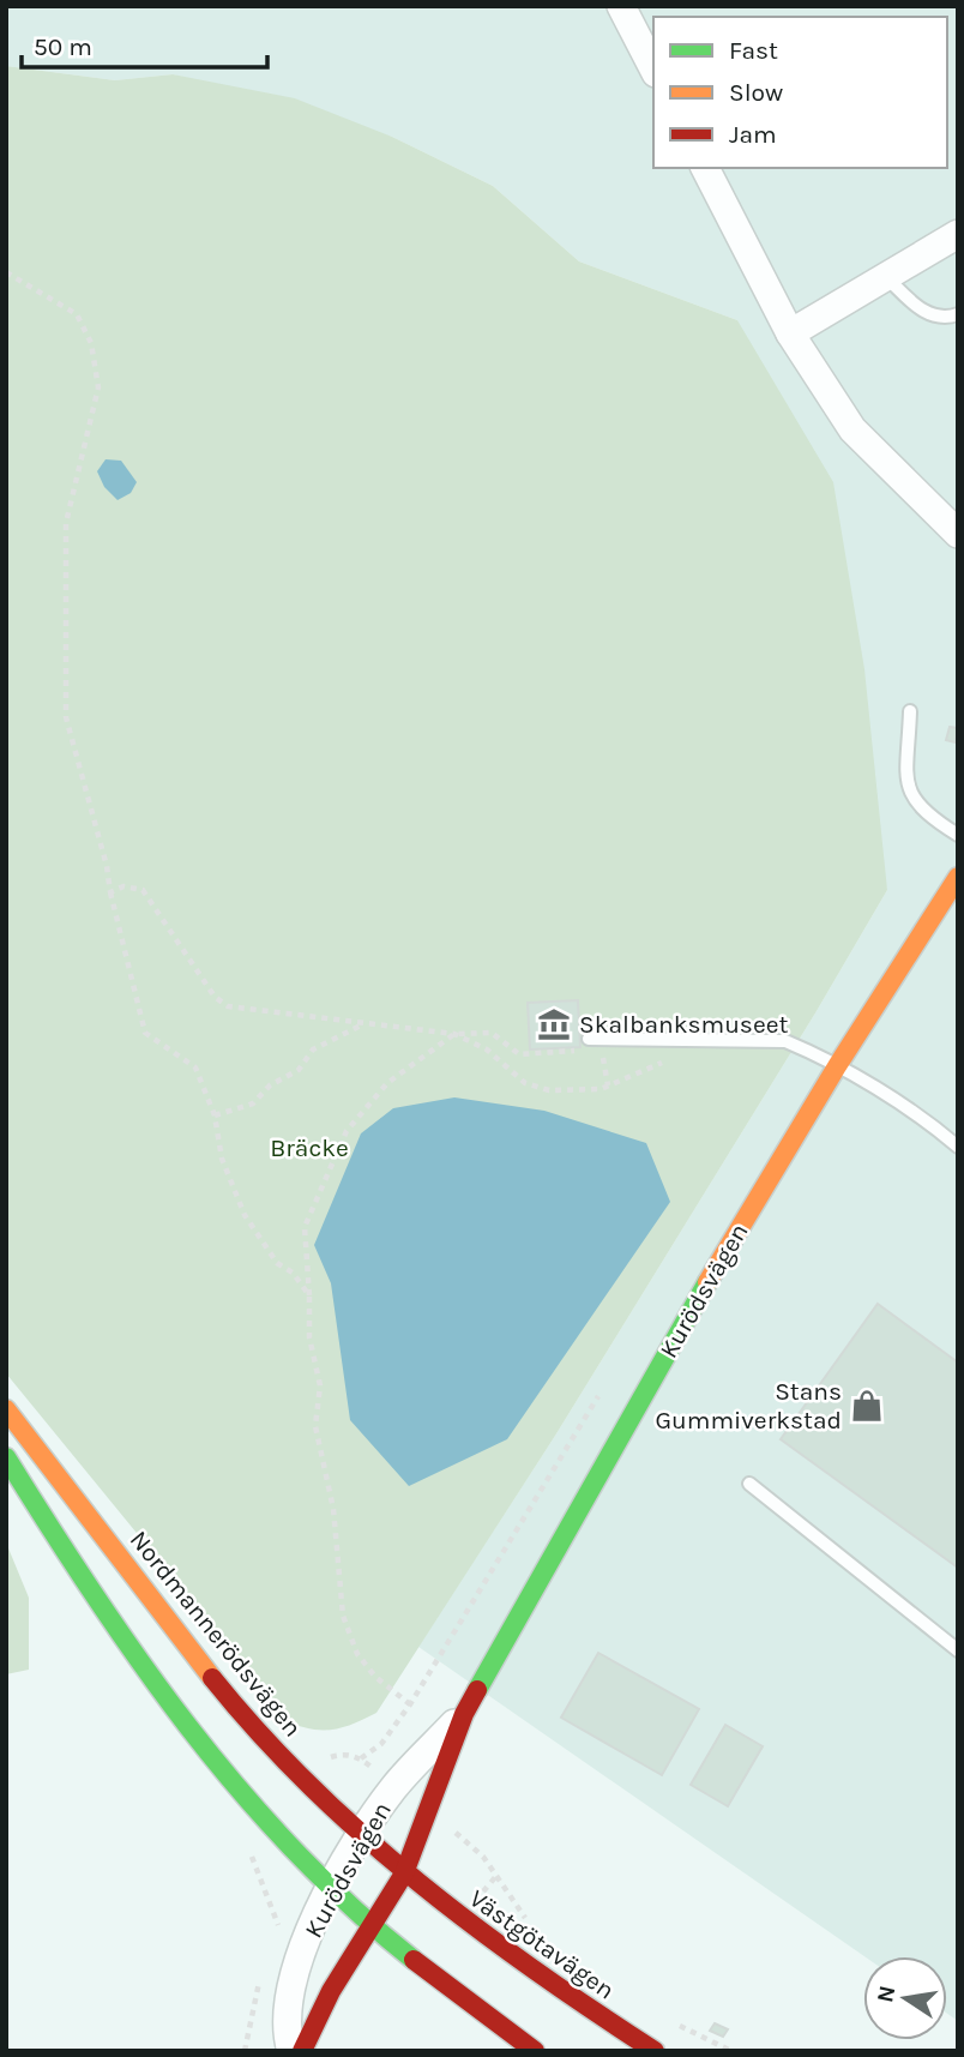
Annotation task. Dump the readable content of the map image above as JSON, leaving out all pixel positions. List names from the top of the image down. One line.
{"streets":{"main road":["Kurödsvägen","Nordmannerödsvägen","Västgötavägen"]},"crossings":[["Kurödsvägen","Nordmannerödsvägen"],["Kurödsvägen","Västgötavägen"],["Nordmannerödsvägen","Västgötavägen"]],"parks":["Bräcke"],"places":{"museum":["Skalbanksmuseet"],"shop":["Stans Gummiverkstad"]},"legend":["Fast","Slow","Jam"],"scale_bar":"50 m","north":"left"}
